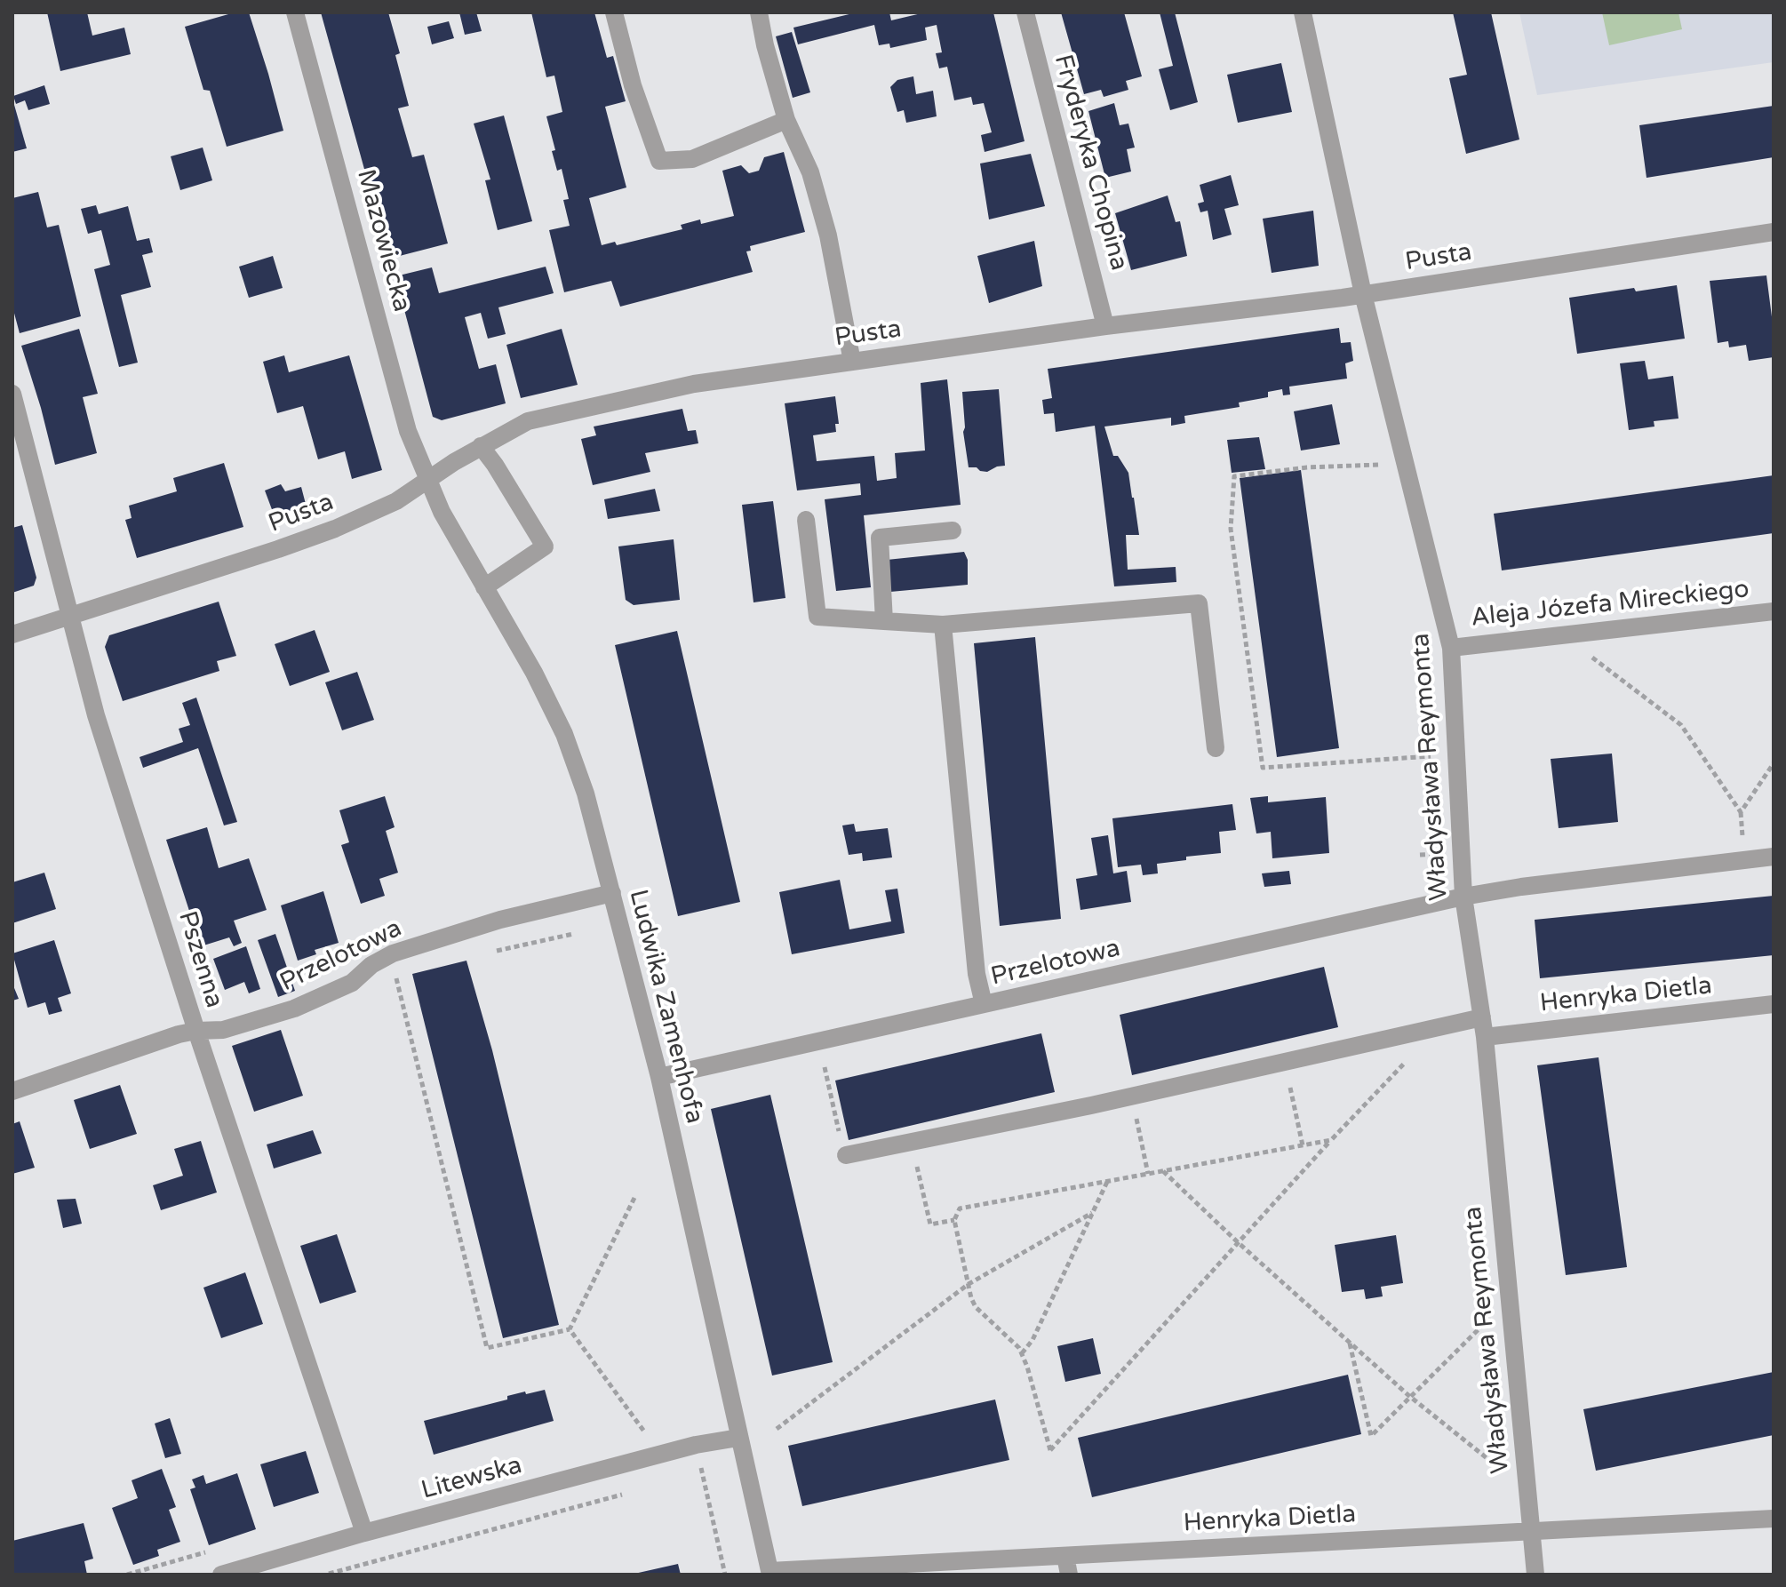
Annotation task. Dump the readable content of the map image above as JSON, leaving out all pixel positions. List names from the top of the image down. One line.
{"streets":{"street":["Fryderyka Chopina","Mazowiecka","Pusta","Aleja Józefa Mireckiego","Władysława Reymonta","Przelotowa","Pszenna","Henryka Dietla","Ludwika Zamenhofa","Litewska"]},"crossings":[["Fryderyka Chopina","Pusta"],["Mazowiecka","Pusta"],["Mazowiecka","Ludwika Zamenhofa"],["Pusta","Władysława Reymonta"],["Pusta","Pszenna"],["Pusta","Ludwika Zamenhofa"],["Aleja Józefa Mireckiego","Władysława Reymonta"],["Władysława Reymonta","Przelotowa"],["Władysława Reymonta","Henryka Dietla"],["Przelotowa","Pszenna"],["Przelotowa","Ludwika Zamenhofa"],["Pszenna","Litewska"],["Henryka Dietla","Ludwika Zamenhofa"],["Ludwika Zamenhofa","Litewska"]]}
